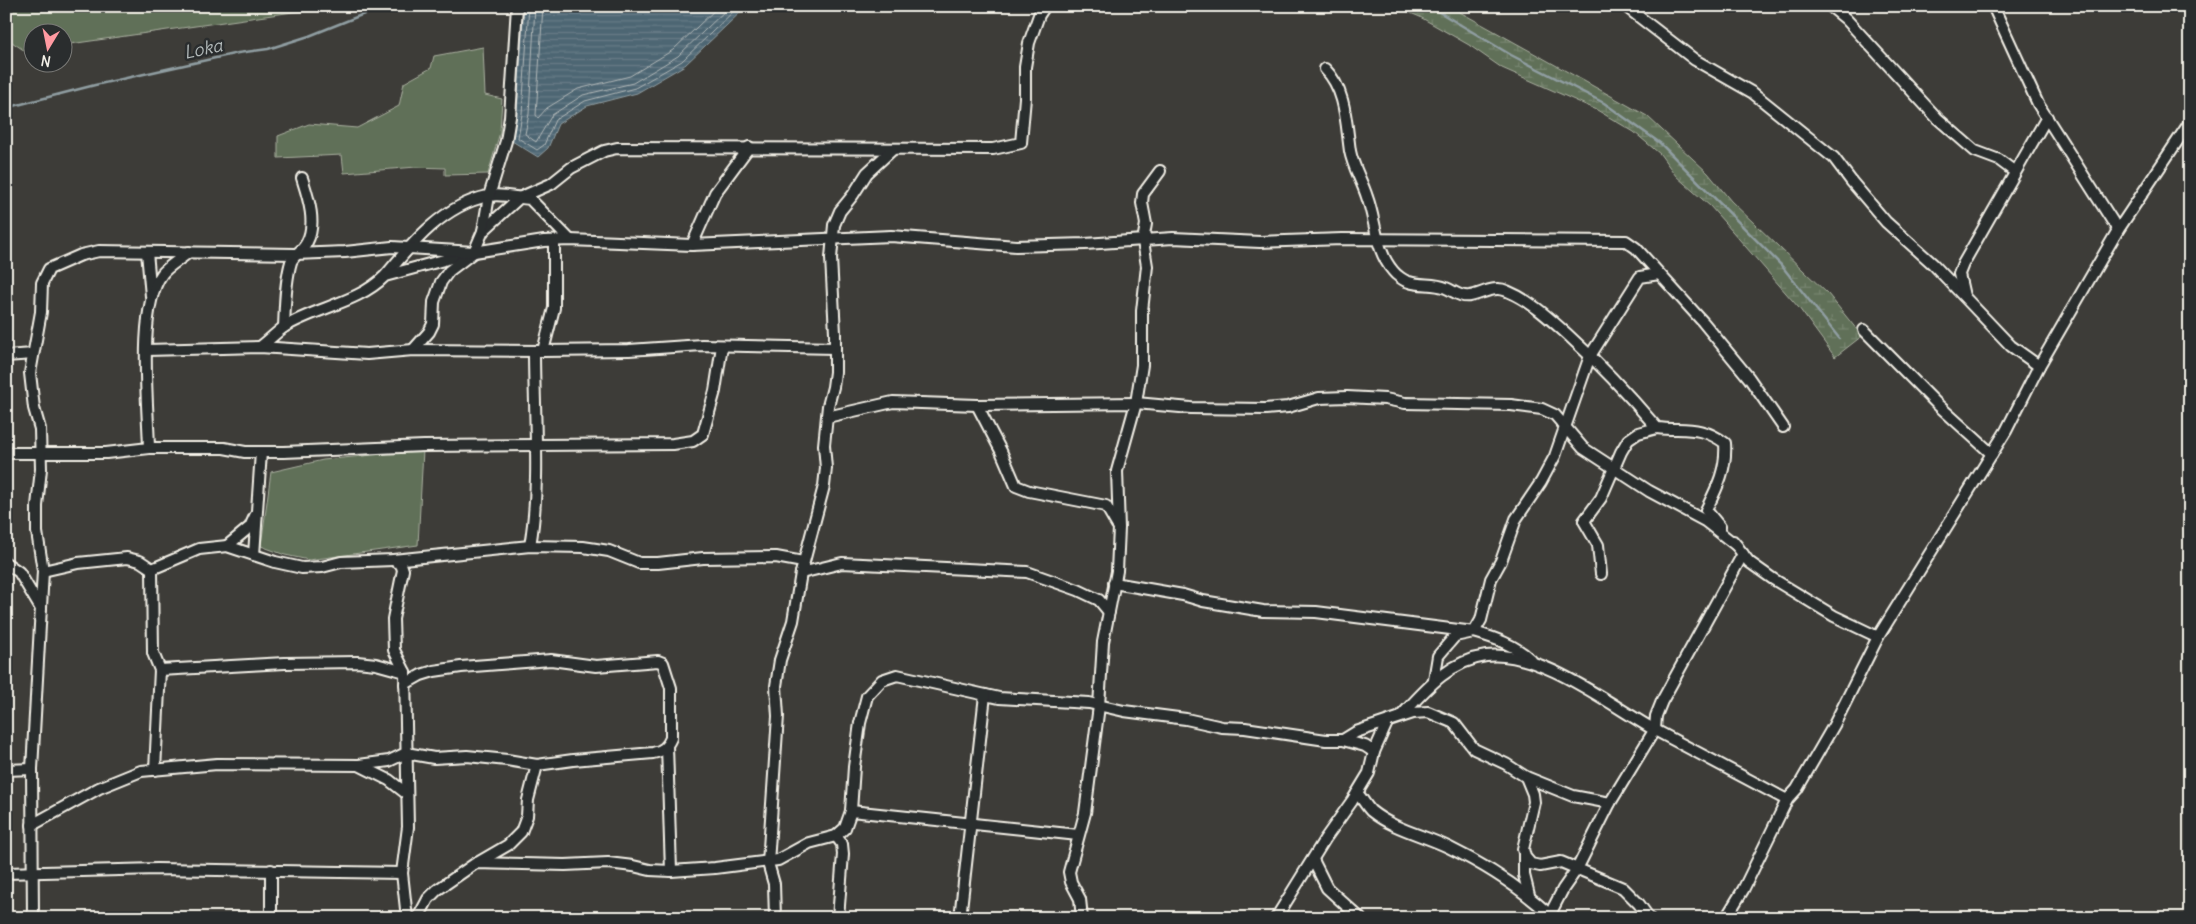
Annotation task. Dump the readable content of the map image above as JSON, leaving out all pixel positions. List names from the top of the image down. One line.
{"water":["Loka"],"north":"bottom"}
